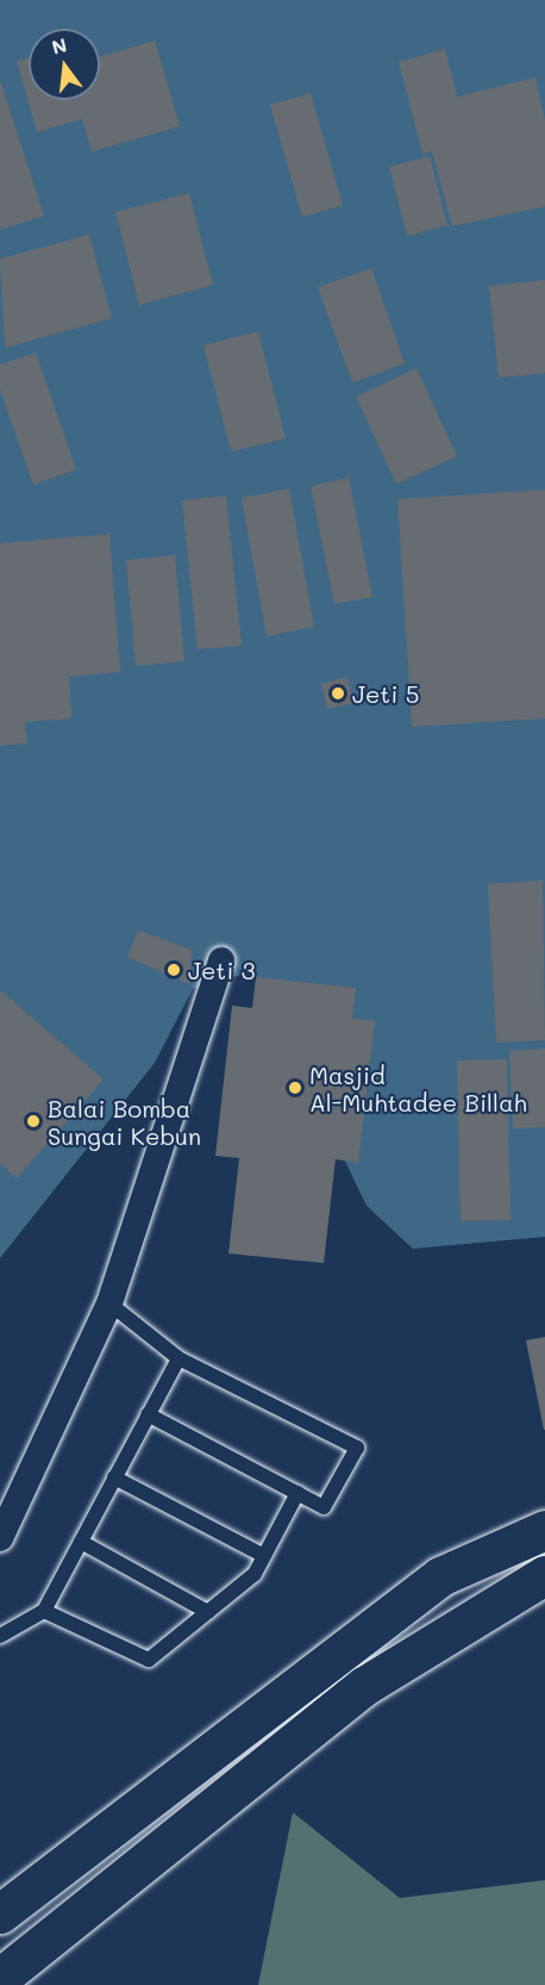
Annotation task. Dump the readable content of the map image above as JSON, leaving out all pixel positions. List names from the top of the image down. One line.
{"places":["Jeti 5","Jeti 3","Masjid Al-Muhtadee Billah","Balai Bomba Sungai Kebun"],"north":"top"}
